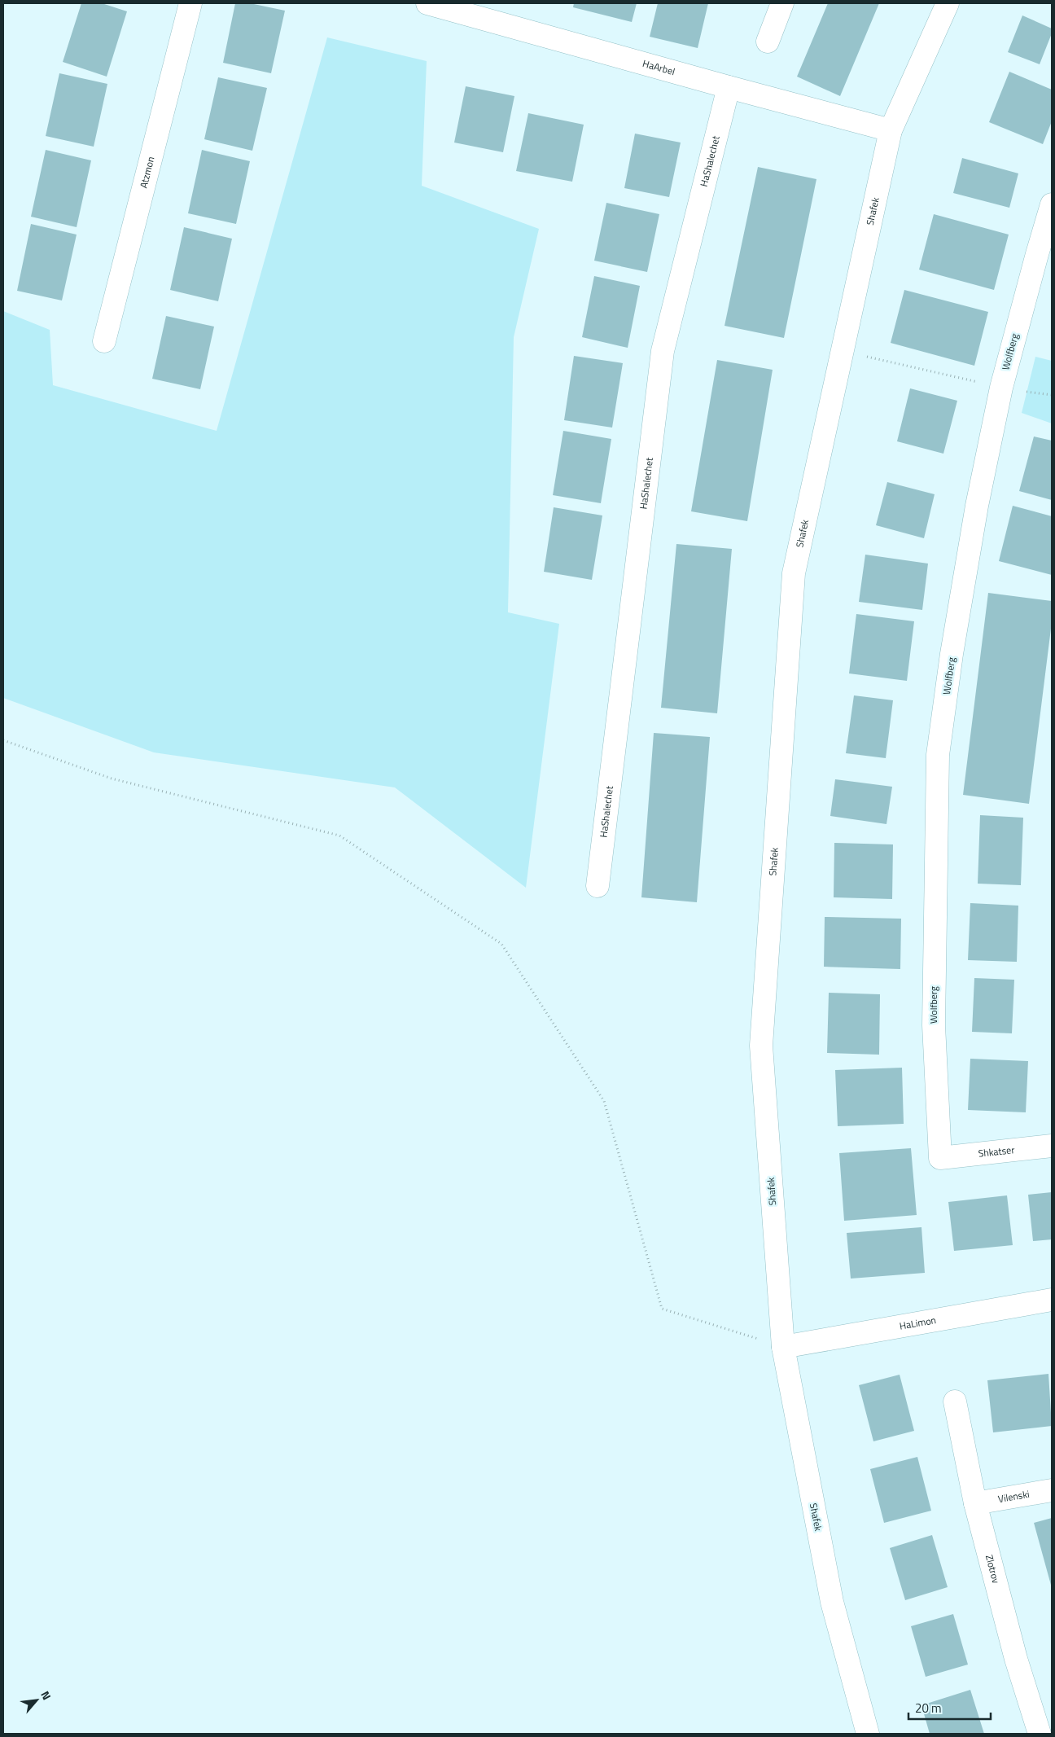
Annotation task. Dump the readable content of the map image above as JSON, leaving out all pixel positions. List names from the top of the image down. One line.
{"streets":{"street":["HaArbel","HaShalechet","Atzmon","Shafek","Wolfberg","Shkatser","HaLimon","Vilenski","Zlotrov"]},"crossings":[["HaArbel","HaShalechet"],["HaArbel","Shafek"],["Shafek","HaLimon"],["Wolfberg","Shkatser"],["Vilenski","Zlotrov"]],"scale_bar":"20 m","north":"top right"}
